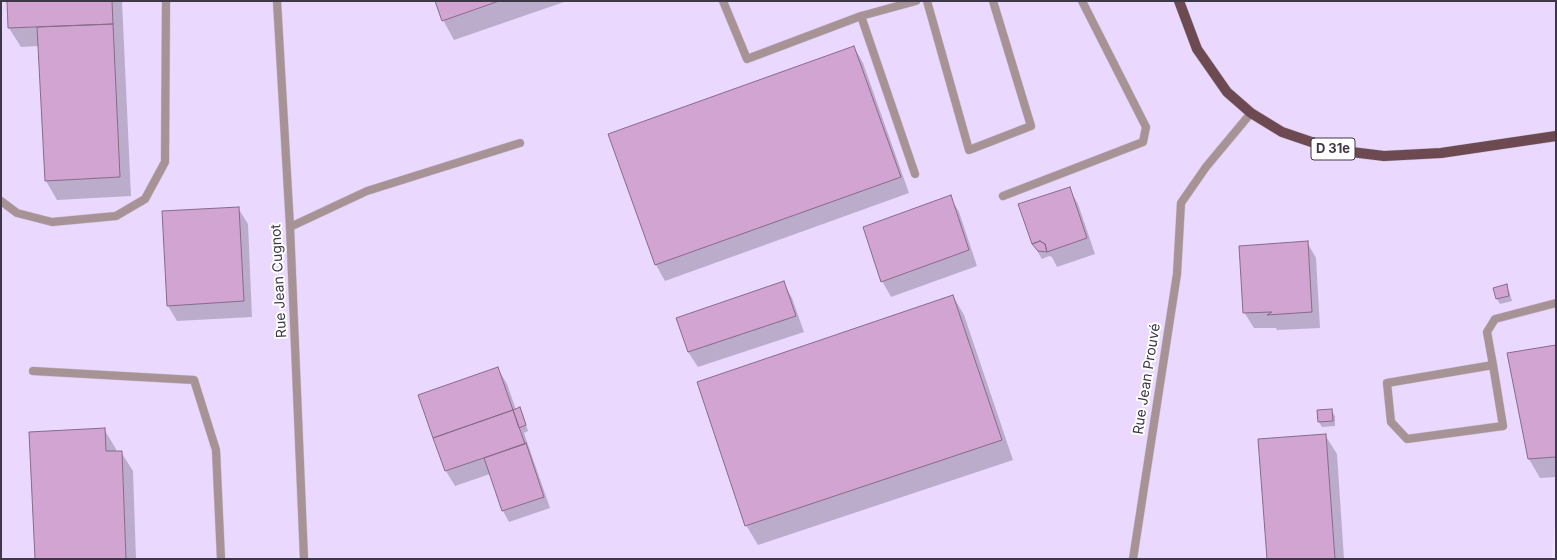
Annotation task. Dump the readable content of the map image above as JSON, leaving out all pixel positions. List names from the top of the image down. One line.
{"streets":{"main road":["D 31e"],"street":["Rue Jean Cugnot","Rue Jean Prouvé"]},"crossings":[["D 31e","Rue Jean Prouvé"]]}
